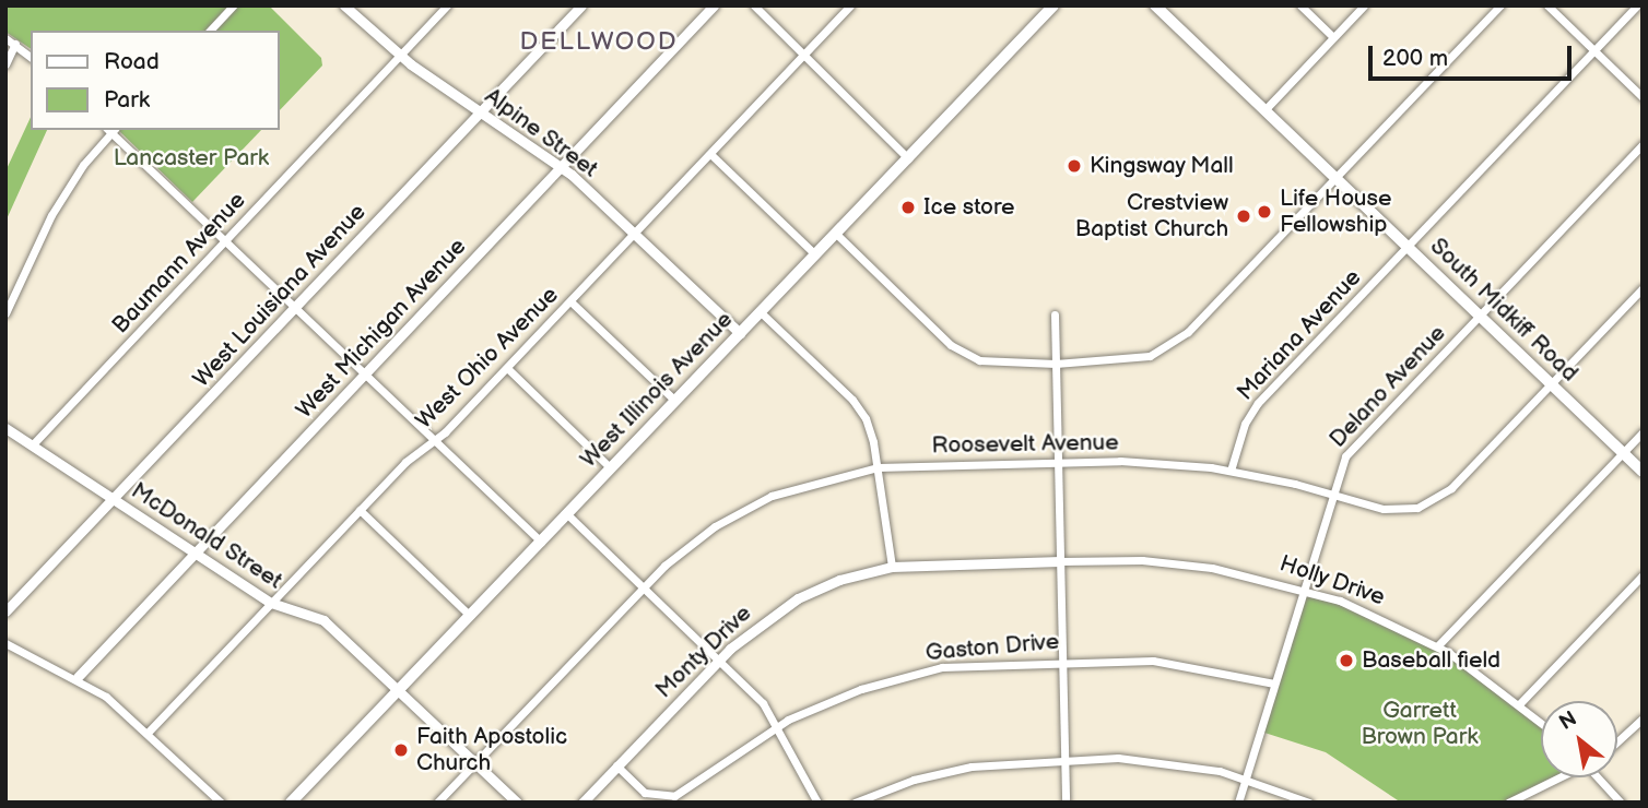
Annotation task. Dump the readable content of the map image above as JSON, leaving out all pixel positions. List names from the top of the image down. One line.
{"streets":{"main road":["South Midkiff Road","West Illinois Avenue"],"street":["Alpine Street","Baumann Avenue","West Louisiana Avenue","West Michigan Avenue","Mariana Avenue","West Ohio Avenue","Delano Avenue","Roosevelt Avenue","McDonald Street","Holly Drive","Gaston Drive","Monty Drive"]},"crossings":[["Alpine Street","Baumann Avenue"],["Alpine Street","West Louisiana Avenue"],["Alpine Street","West Michigan Avenue"],["Alpine Street","West Ohio Avenue"],["Alpine Street","West Illinois Avenue"],["Baumann Avenue","McDonald Street"],["West Louisiana Avenue","McDonald Street"],["South Midkiff Road","Mariana Avenue"],["South Midkiff Road","Delano Avenue"],["South Midkiff Road","Roosevelt Avenue"],["West Michigan Avenue","McDonald Street"],["Mariana Avenue","Roosevelt Avenue"],["West Ohio Avenue","McDonald Street"],["Delano Avenue","Roosevelt Avenue"],["Delano Avenue","Holly Drive"],["Delano Avenue","Gaston Drive"],["West Illinois Avenue","McDonald Street"],["Roosevelt Avenue","McDonald Street"],["Holly Drive","Monty Drive"],["Gaston Drive","Monty Drive"]],"districts":["DELLWOOD"],"parks":["Lancaster Park","Garrett Brown Park"],"places":["Kingsway Mall","Ice store","Life House Fellowship","Crestview Baptist Church","Baseball field","Faith Apostolic Church"],"legend":["Road","Park"],"scale_bar":"200 m","north":"top left"}
